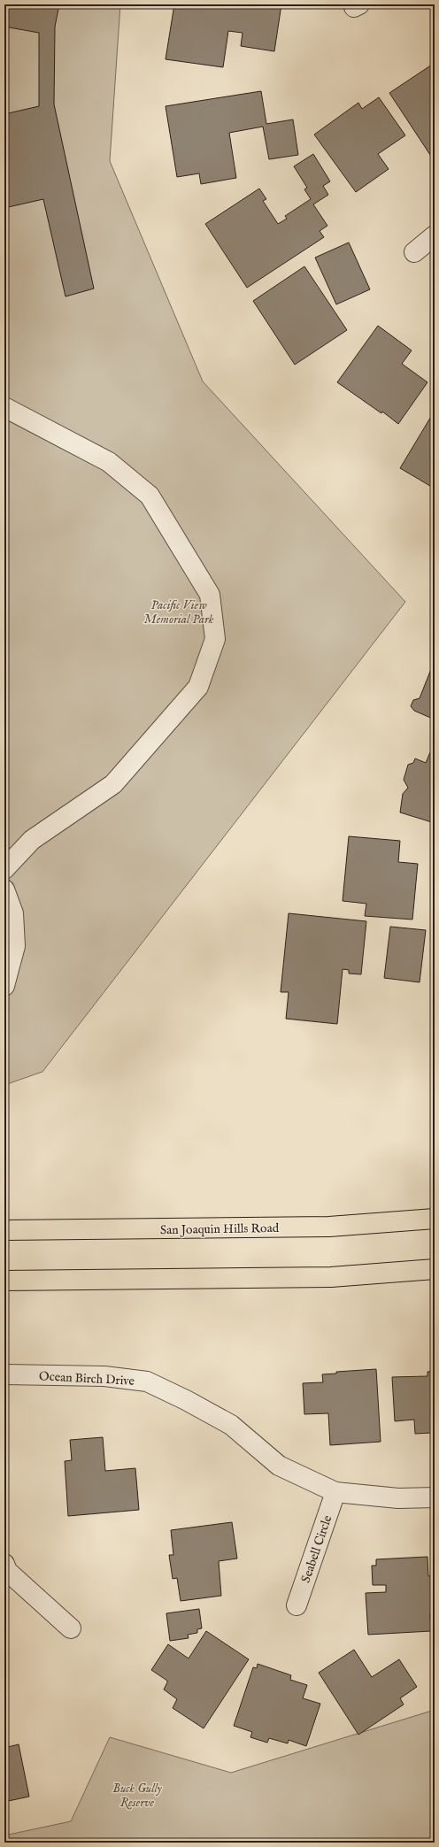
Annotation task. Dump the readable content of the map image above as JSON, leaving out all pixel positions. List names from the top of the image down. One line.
{"streets":{"main road":["San Joaquin Hills Road"],"street":["Ocean Birch Drive","Seabell Circle"]},"crossings":[["Ocean Birch Drive","Seabell Circle"]],"parks":["Pacific View Memorial Park","Buck Gully Reserve"]}
